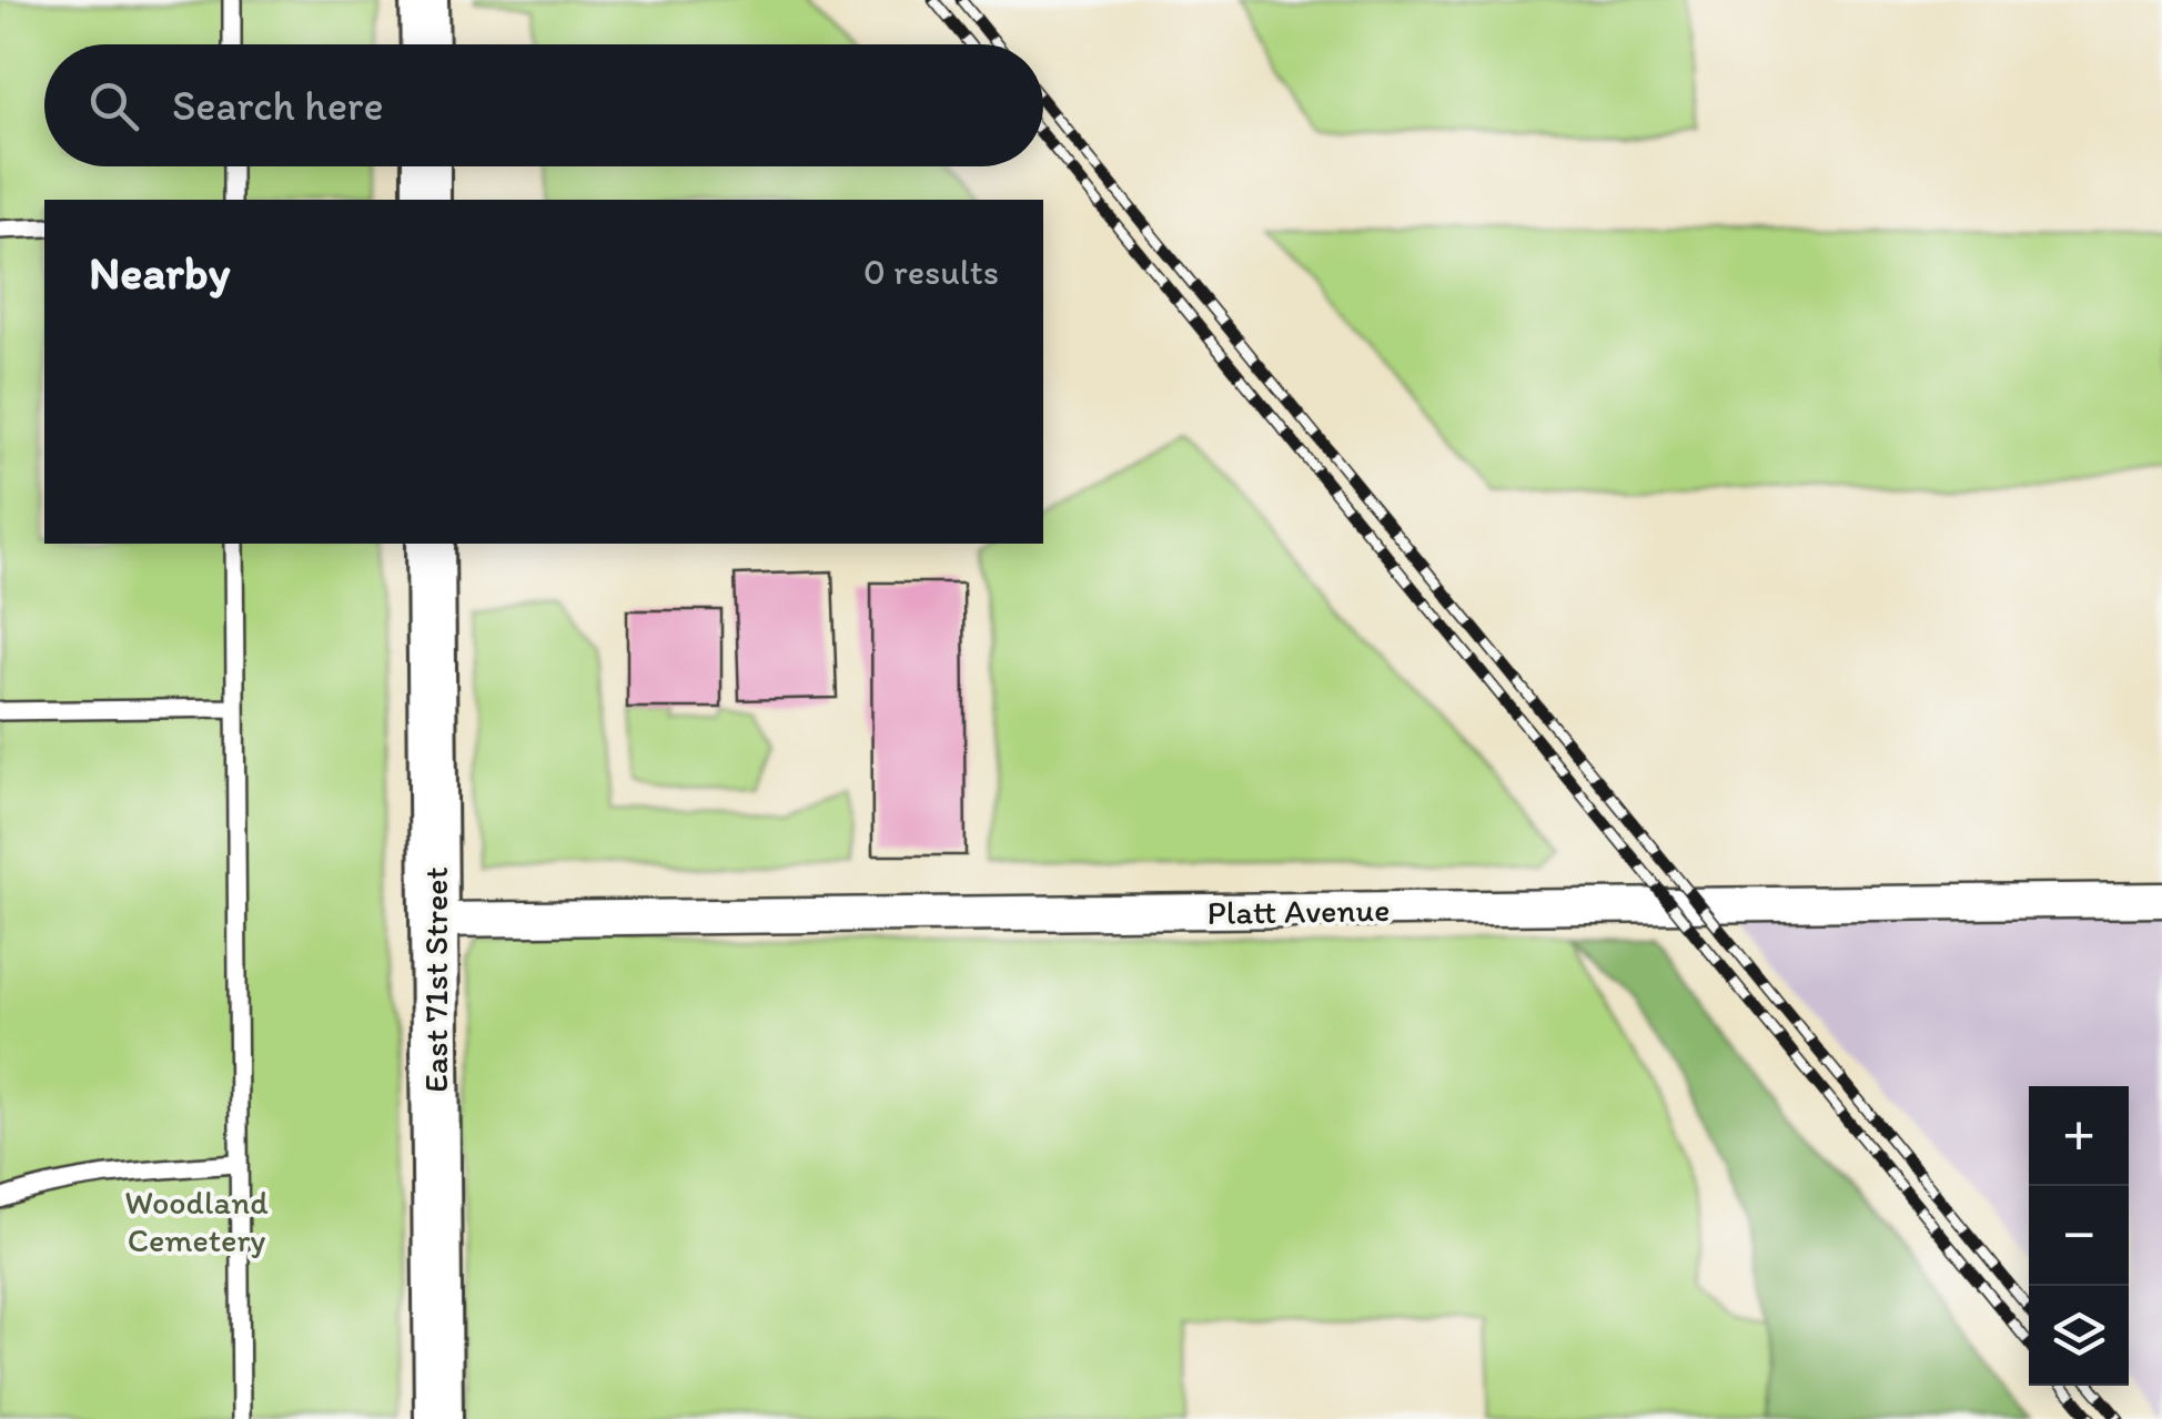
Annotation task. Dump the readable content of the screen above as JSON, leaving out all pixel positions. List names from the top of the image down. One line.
{"streets":{"street":["Platt Avenue","East 71st Street"]},"crossings":[["Platt Avenue","East 71st Street"]],"parks":["Woodland Cemetery"],"page":{"search":"Search here","heading":["Nearby","0 results"],"map_buttons":["+","−"]}}
